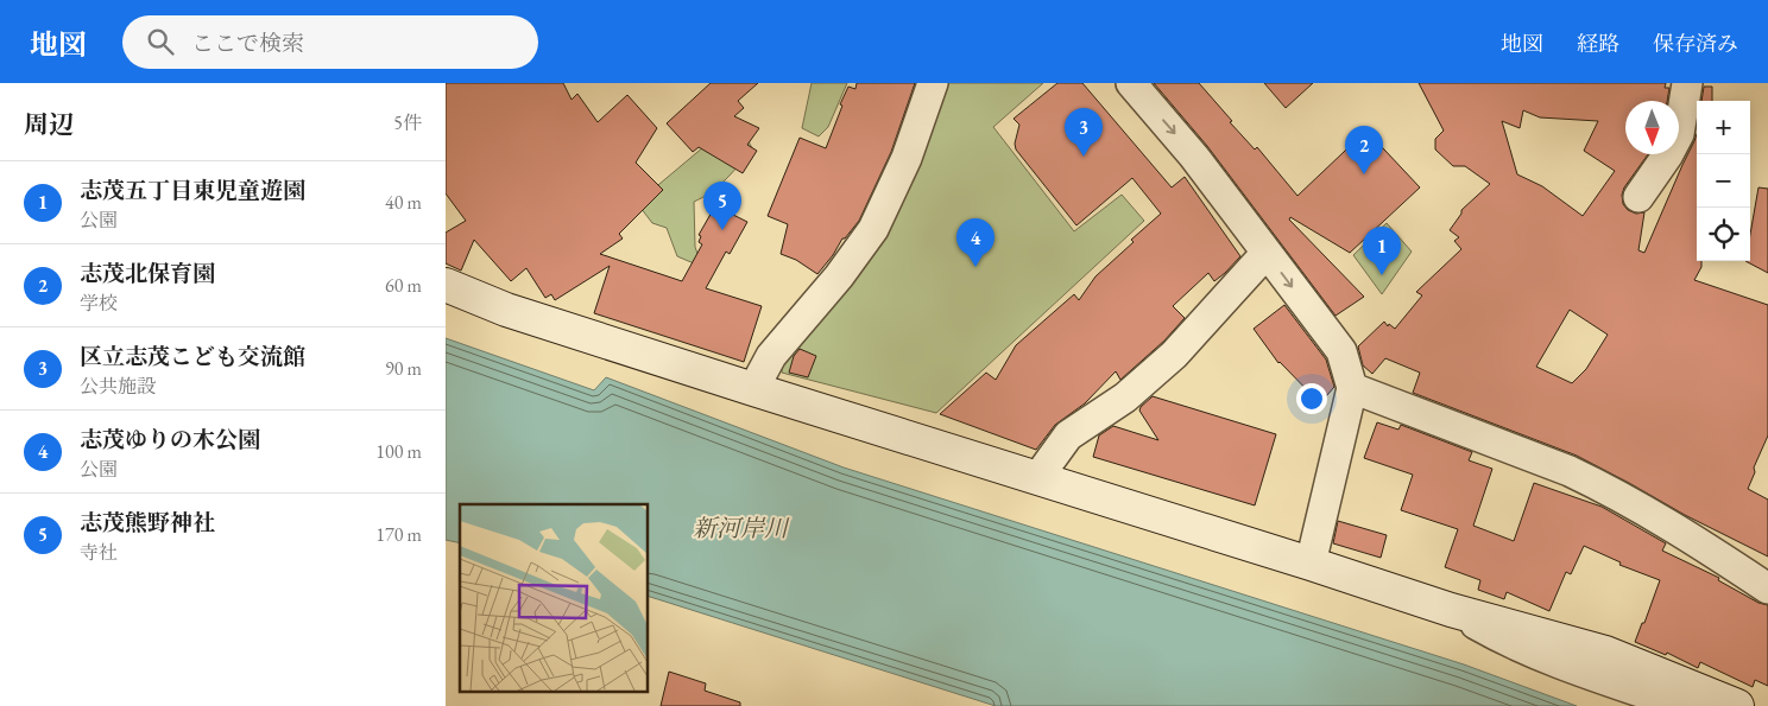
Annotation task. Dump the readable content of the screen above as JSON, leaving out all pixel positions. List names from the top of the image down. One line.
{"water":["新河岸川"],"north":"bottom","page":{"header":"地図","search":"ここで検索","nav":["地図","経路","保存済み"],"heading":["周辺","5件"],"map_buttons":["+","−"],"pins":["3","2","5","4","1"],"list":[{"mark":"1","name":"志茂五丁目東児童遊園","note":"公園","value":"40 m"},{"mark":"2","name":"志茂北保育園","note":"学校","value":"60 m"},{"mark":"3","name":"区立志茂こども交流館","note":"公共施設","value":"90 m"},{"mark":"4","name":"志茂ゆりの木公園","note":"公園","value":"100 m"},{"mark":"5","name":"志茂熊野神社","note":"寺社","value":"170 m"}]}}
